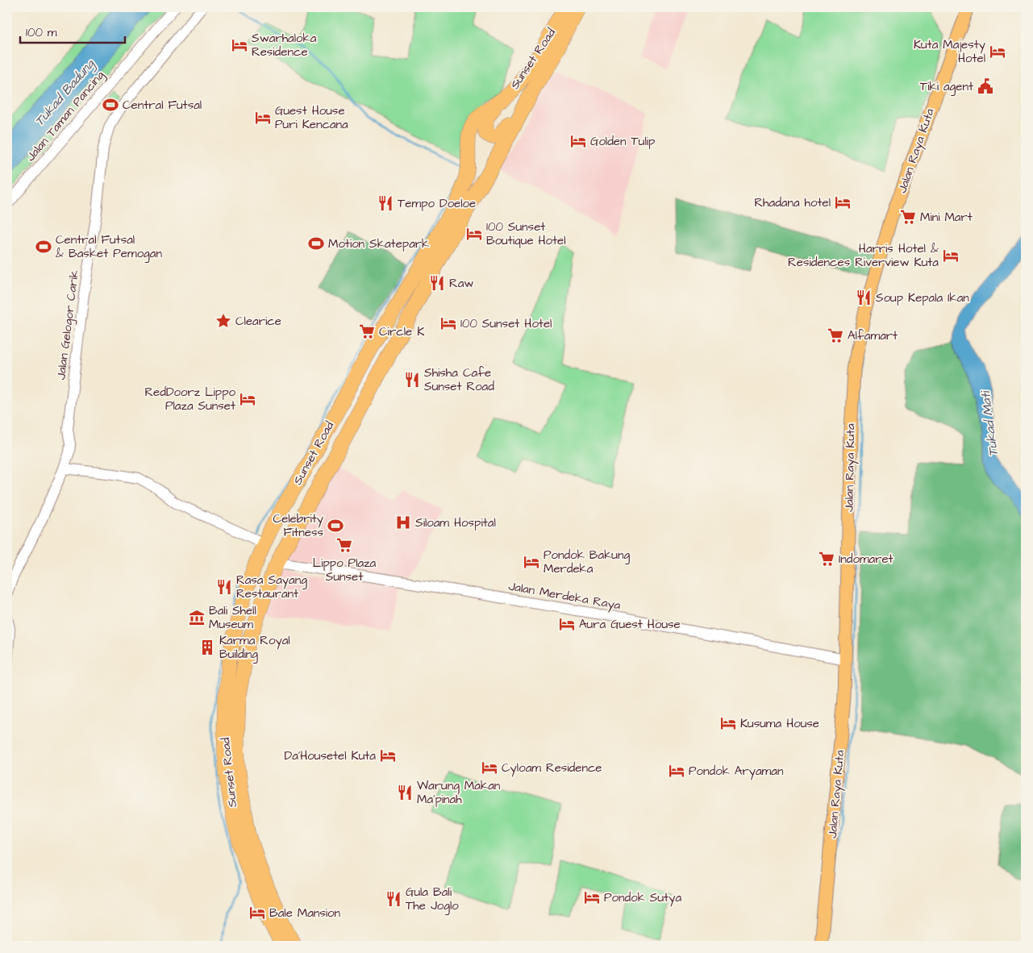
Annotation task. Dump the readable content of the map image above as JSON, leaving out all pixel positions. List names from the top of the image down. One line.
{"streets":{"highway":["Sunset Road"],"main road":["Jalan Raya Kuta"],"street":["Jalan Taman Pancing","Jalan Gelogor Carik","Jalan Merdeka Raya"]},"crossings":[["Sunset Road","Jalan Merdeka Raya"],["Jalan Raya Kuta","Jalan Merdeka Raya"]],"water":["Tukad Badung","Tukad Mati"],"places":{"hotel":["Swarhaloka Residence","Kuta Majesty Hotel","Guest House Puri Kencana","Golden Tulip","Rhadana hotel","100 Sunset Boutique Hotel","Harris Hotel & Residences Riverview Kuta","100 Sunset Hotel","RedDoorz Lippo Plaza Sunset","Pondok Bakung Merdeka","Aura Guest House","Kusuma House","Da'Housetel Kuta","Cyloam Residence","Pondok Aryaman","Pondok Sutya","Bale Mansion"],"public building":["Tiki agent"],"sports":["Central Futsal","Motion Skatepark","Central Futsal & Basket Pemogan","Celebrity Fitness"],"restaurant":["Tempo Doeloe","Raw","Soup Kepala Ikan","Shisha Cafe Sunset Road","Rasa Sayang Restaurant","Warung Makan Ma'pinah","Gula Bali The Joglo"],"supermarket":["Mini Mart","Circle K","Alfamart","Lippo Plaza Sunset","Indomaret"],"place":["Clearice"],"hospital":["Siloam Hospital"],"museum":["Bali Shell Museum"],"building":["Karma Royal Building"]},"scale_bar":"100 m"}
